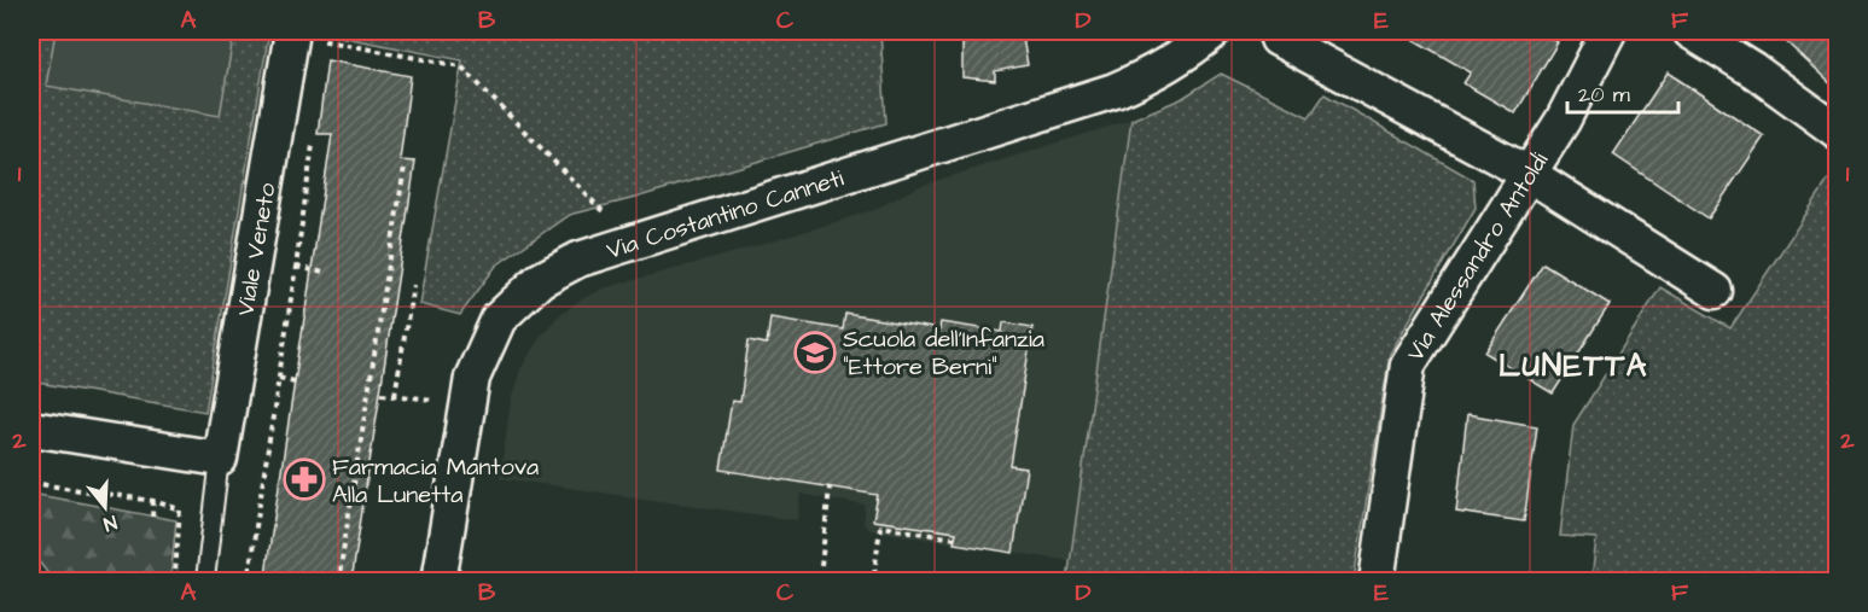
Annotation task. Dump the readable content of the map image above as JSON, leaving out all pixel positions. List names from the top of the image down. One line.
{"streets":{"street":["Via Costantino Canneti","Viale Veneto","Via Alessandro Antoldi"]},"districts":["LUNETTA"],"places":{"school or university":["Scuola dell'Infanzia \"Ettore Berni\""],"pharmacy":["Farmacia Mantova Alla Lunetta"]},"scale_bar":"20 m","north":"bottom","grid":{"columns":["A","B","C","D","E","F"],"rows":["1","2"]}}
